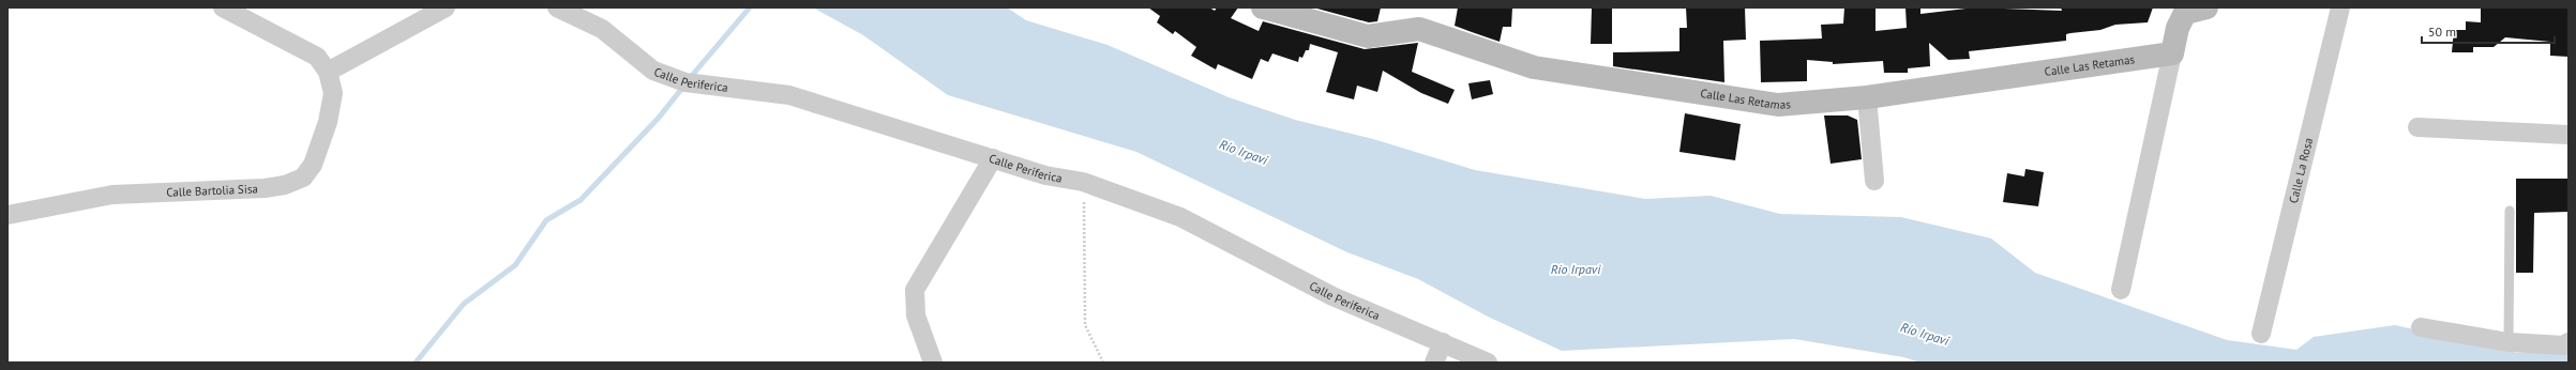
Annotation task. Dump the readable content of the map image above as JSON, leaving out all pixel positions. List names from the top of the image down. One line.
{"streets":{"street":["Calle Las Retamas","Calle Periferica","Calle La Rosa","Calle Bartolia Sisa"]},"water":["Río Irpavi"],"scale_bar":"50 m"}
